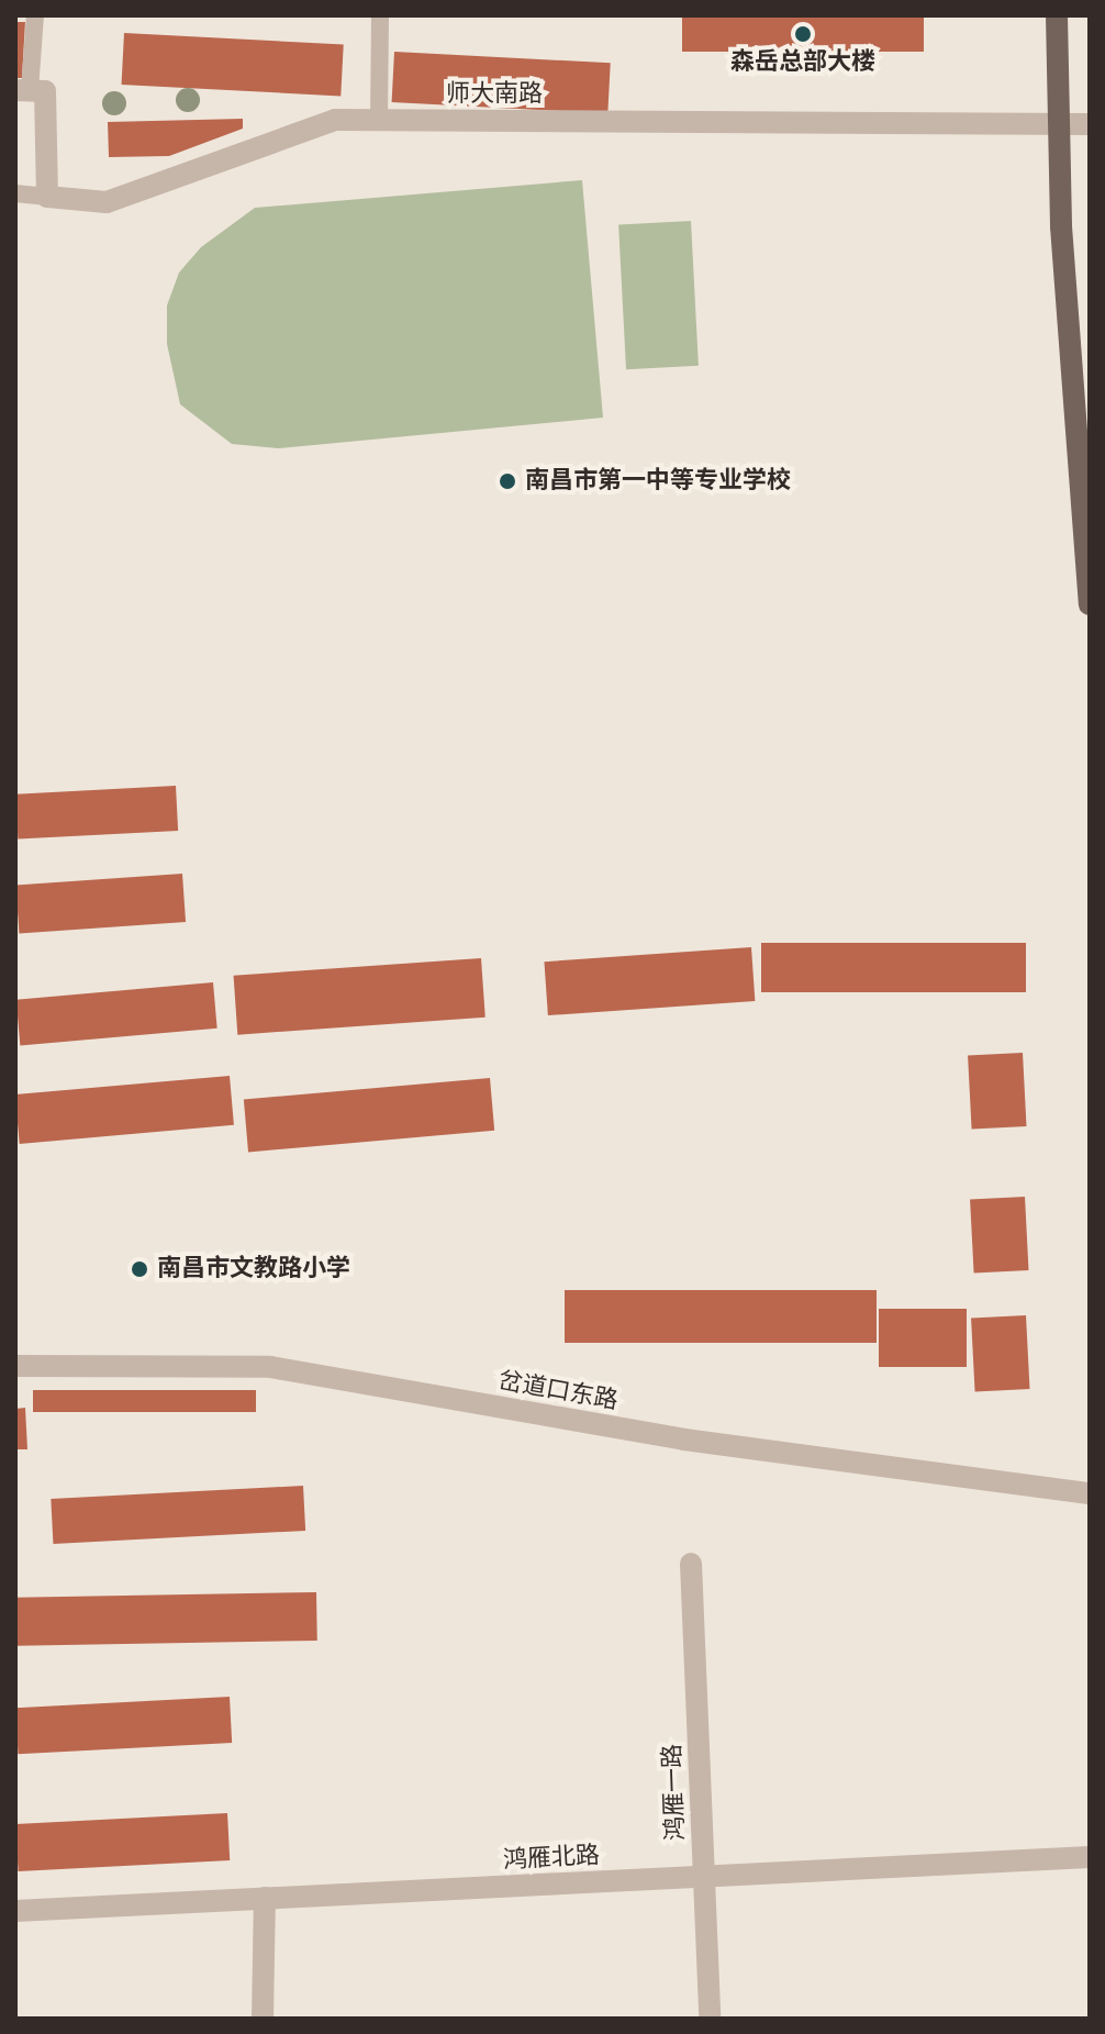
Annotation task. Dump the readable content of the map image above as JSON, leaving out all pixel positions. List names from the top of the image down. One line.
{"streets":{"street":["师大南路","岔道口东路","鸿雁一路","鸿雁北路"]},"crossings":[["鸿雁一路","鸿雁北路"]],"places":["森岳总部大楼","南昌市第一中等专业学校","南昌市文教路小学"]}
